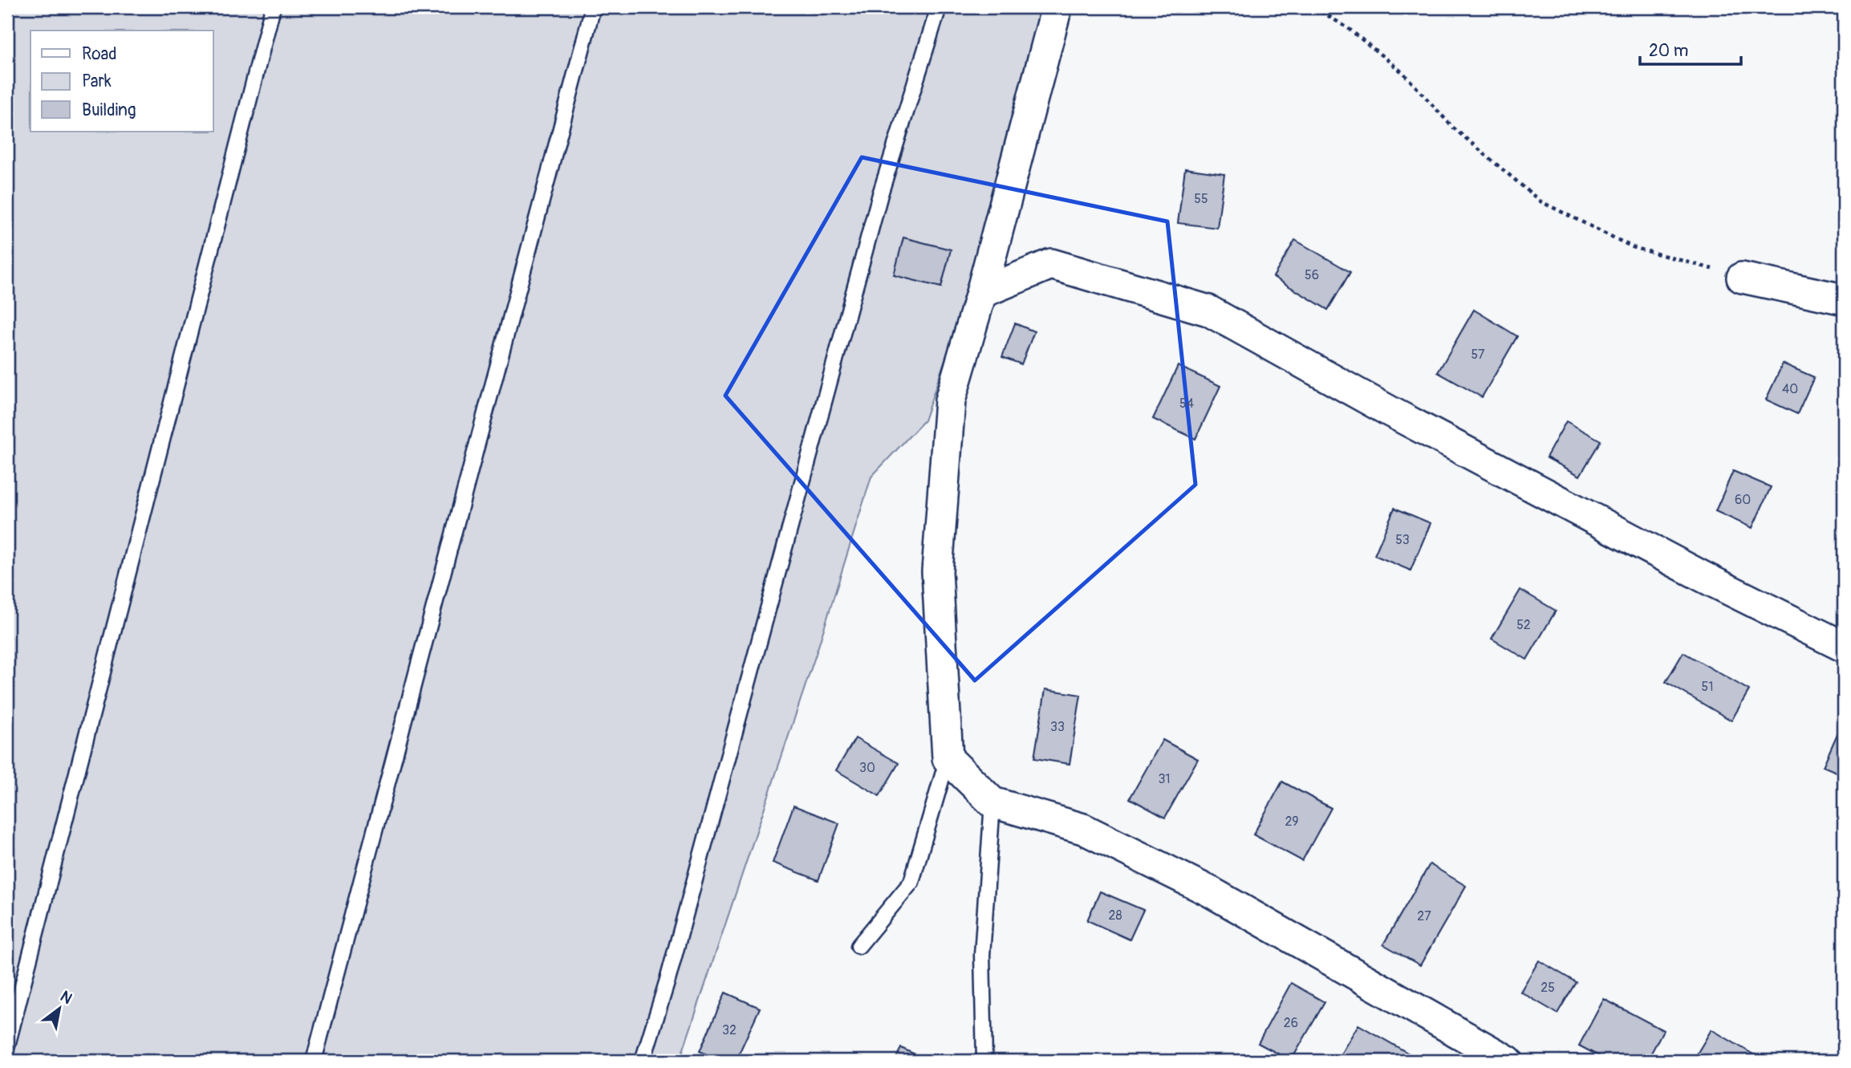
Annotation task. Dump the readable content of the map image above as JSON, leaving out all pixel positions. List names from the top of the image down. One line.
{"house_numbers":["55","56","57","40","54","60","53","52","51","33","30","31","29","28","27","25","26","32"],"legend":["Road","Park","Building"],"scale_bar":"20 m","north":"top right"}
